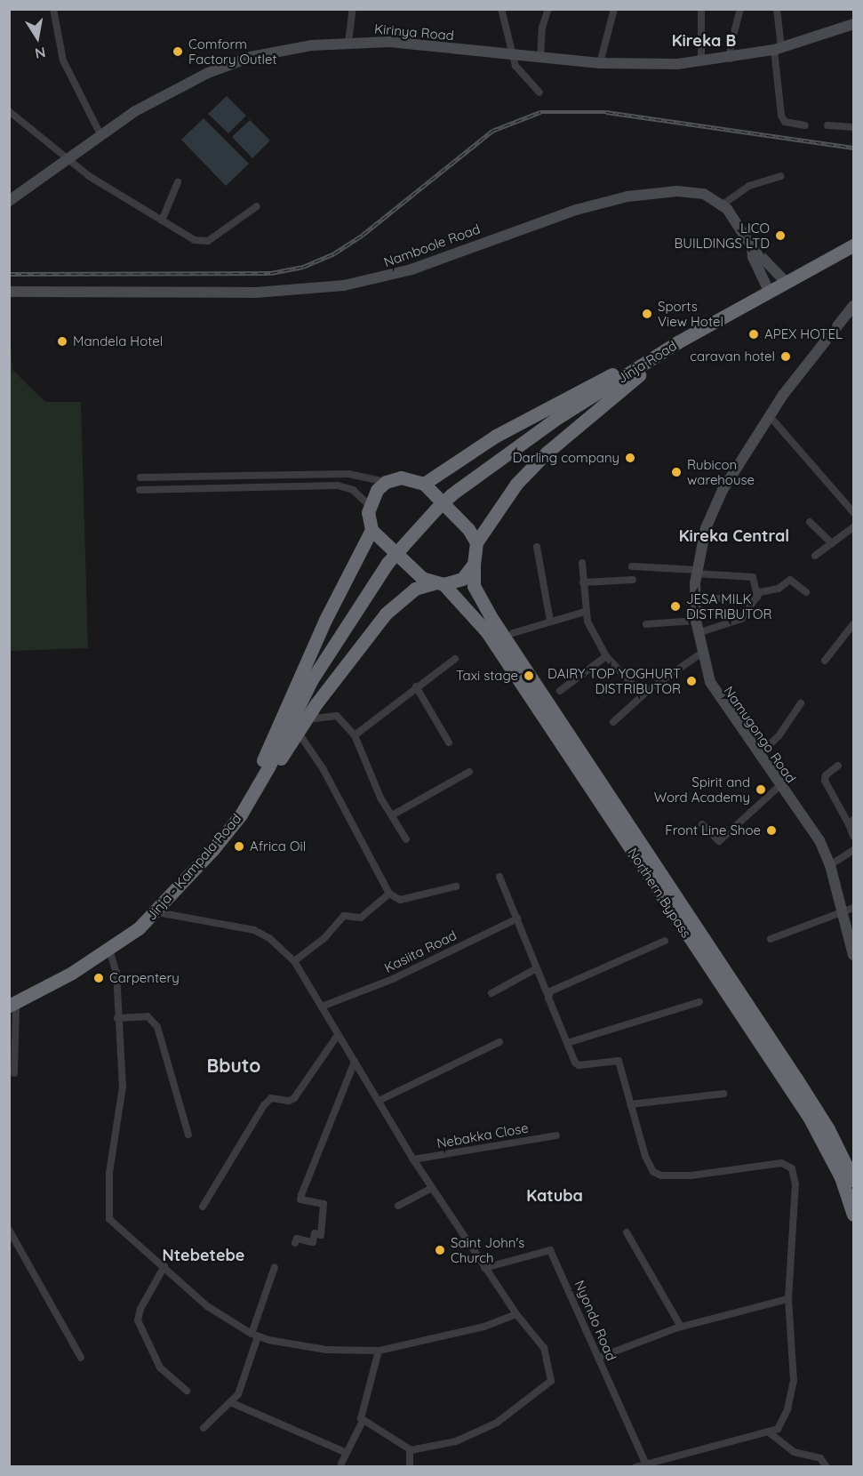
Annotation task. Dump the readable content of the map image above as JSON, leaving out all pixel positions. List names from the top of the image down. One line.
{"streets":{"highway":["Jinja Road","Jinja - Kampala Road","Northern Bypass"],"main road":["Kirinya Road","Namboole Road","Namugongo Road"],"street":["Kasiita Road","Nebakka Close","Nyondo Road"]},"crossings":[["Jinja Road","Jinja - Kampala Road"]],"districts":["Kireka B","Kireka Central","Bbuto","Katuba","Ntebetebe"],"places":["Comform Factory Outlet","LICO BUILDINGS LTD","Sports View Hotel","APEX HOTEL","Mandela Hotel","caravan hotel","Darling company","Rubicon warehouse","JESA MILK DISTRIBUTOR","Taxi stage","DAIRY TOP YOGHURT DISTRIBUTOR","Spirit and Word Academy","Front Line Shoe","Africa Oil","Carpentery","Saint John's Church"],"north":"bottom"}
